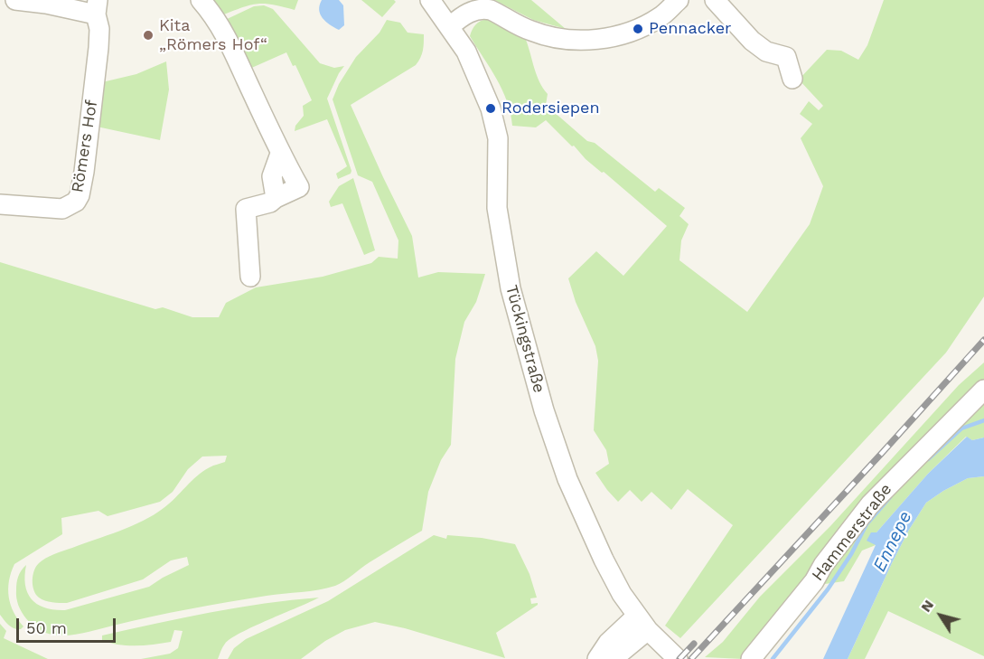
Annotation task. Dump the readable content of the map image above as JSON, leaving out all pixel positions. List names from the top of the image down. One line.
{"streets":{"street":["Römers Hof","Tückingstraße","Hammerstraße"]},"water":["Ennepe"],"places":["Pennacker","Kita „Römers Hof“","Rodersiepen"],"scale_bar":"50 m","north":"top left"}
